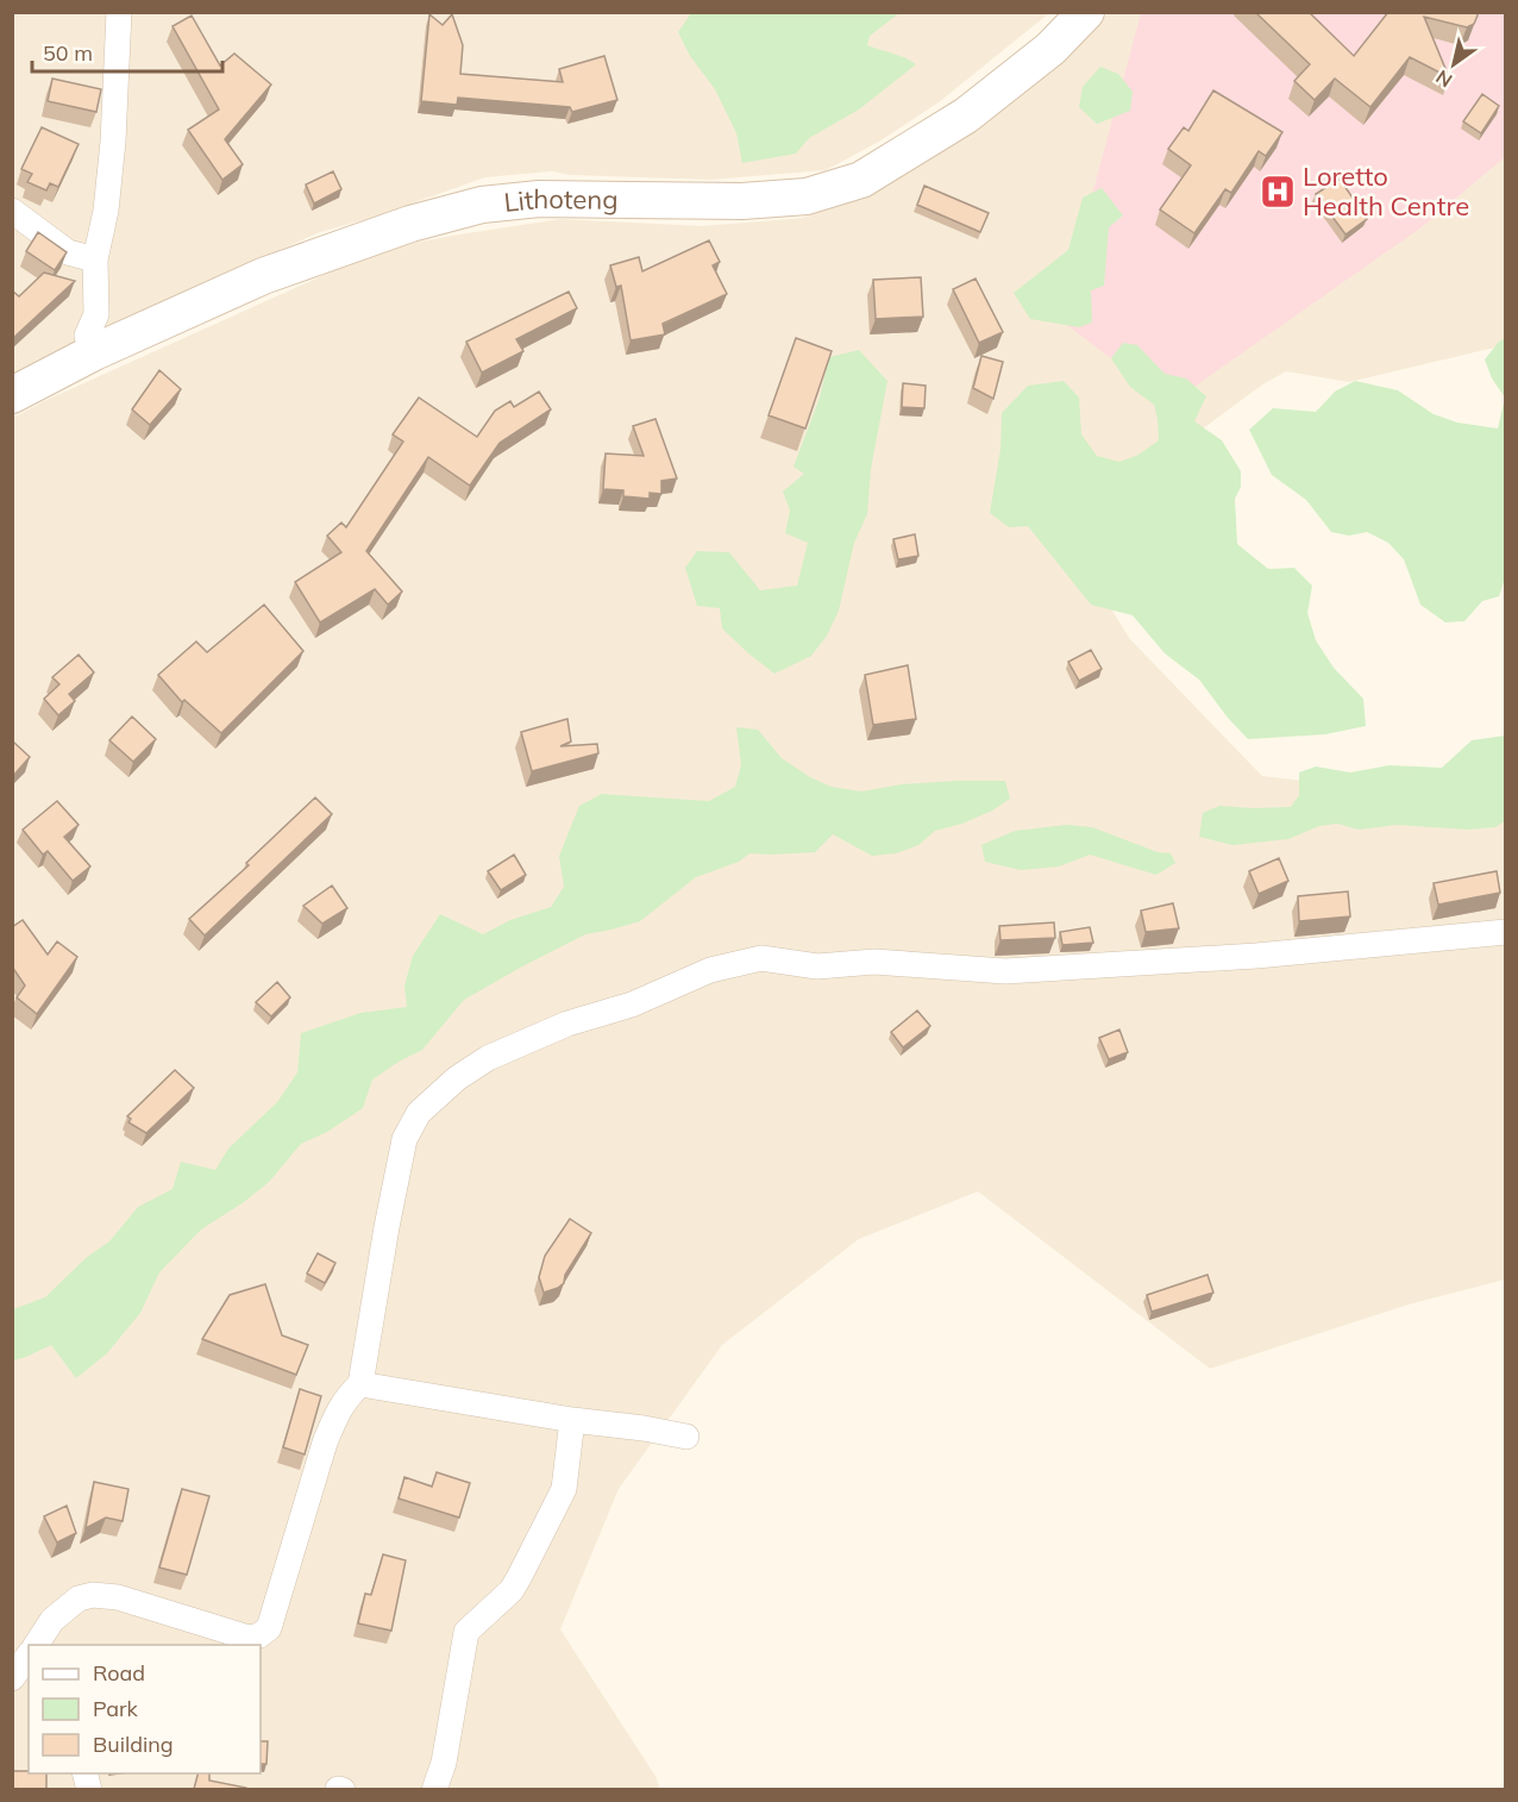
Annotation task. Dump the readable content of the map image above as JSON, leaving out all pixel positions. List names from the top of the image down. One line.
{"streets":{"main road":["Lithoteng"]},"places":{"hospital":["Loretto Health Centre"]},"legend":["Road","Park","Building"],"scale_bar":"50 m","north":"bottom left"}
